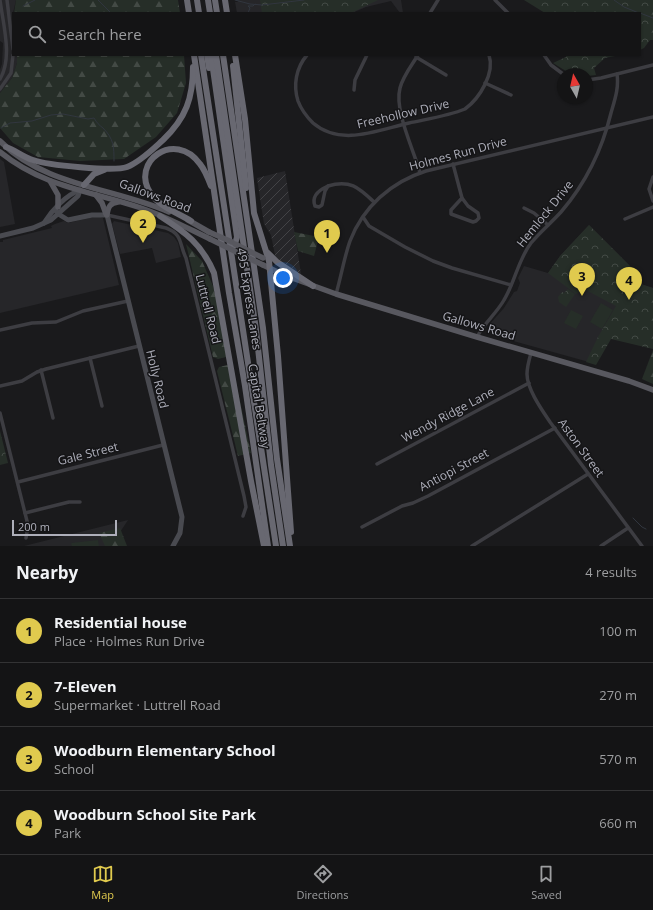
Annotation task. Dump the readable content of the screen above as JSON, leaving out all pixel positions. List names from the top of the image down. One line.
{"streets":{"highway":["495 Express Lanes","Capital Beltway"],"main road":["Gallows Road"],"street":["Freehollow Drive","Holmes Run Drive","Hemlock Drive","Luttrell Road","Holly Road","Wendy Ridge Lane","Aston Street","Gale Street","Antiopi Street"]},"crossings":[["Holmes Run Drive","Gallows Road"],["Holmes Run Drive","Hemlock Drive"],["Gallows Road","Hemlock Drive"],["Gallows Road","Aston Street"],["Luttrell Road","Holly Road"],["Holly Road","Gale Street"],["Wendy Ridge Lane","Aston Street"],["Aston Street","Antiopi Street"]],"scale_bar":"200 m","north":"top","page":{"search":"Search here","pins":["2","1","3","4"],"scale":"200 m","heading":["Nearby","4 results"],"list":[{"mark":"1","name":"Residential house","note":"Place · Holmes Run Drive","value":"100 m"},{"mark":"2","name":"7-Eleven","note":"Supermarket · Luttrell Road","value":"270 m"},{"mark":"3","name":"Woodburn Elementary School","note":"School","value":"570 m"},{"mark":"4","name":"Woodburn School Site Park","note":"Park","value":"660 m"}],"nav":["Map","Directions","Saved"]}}
